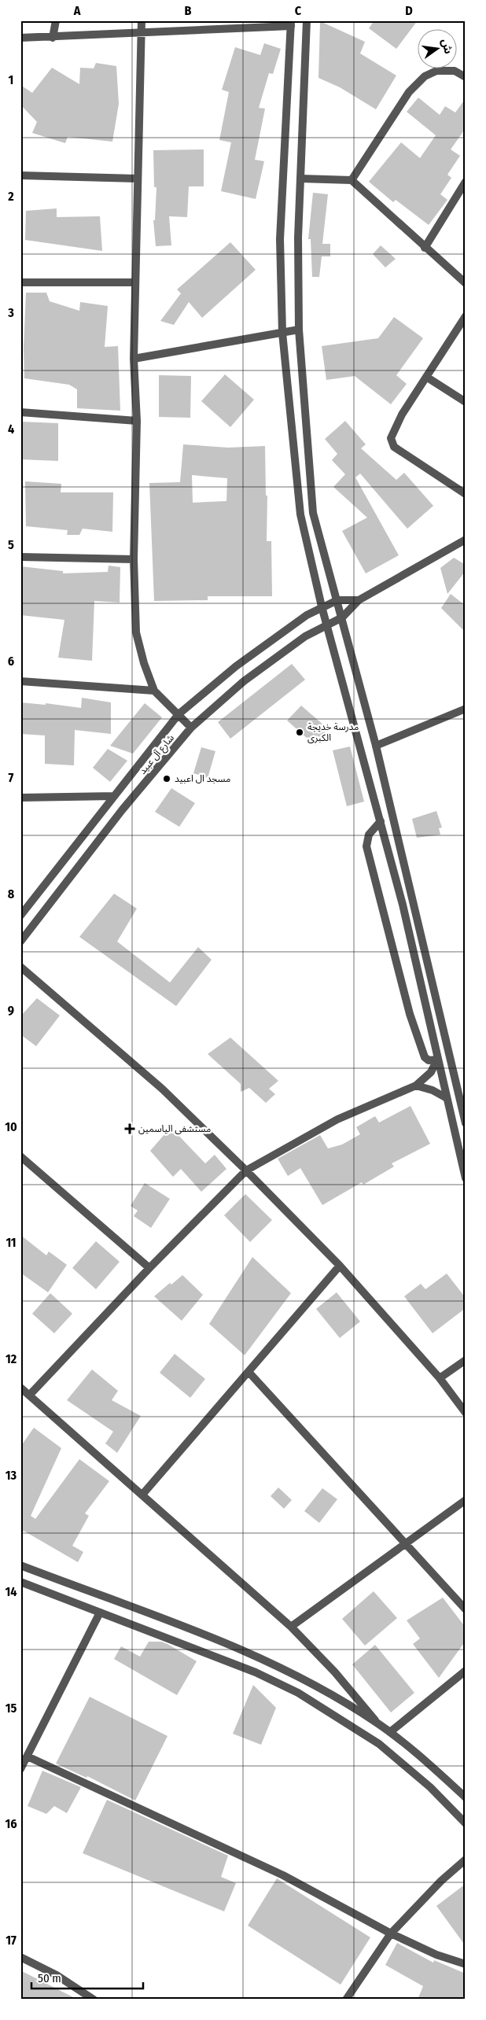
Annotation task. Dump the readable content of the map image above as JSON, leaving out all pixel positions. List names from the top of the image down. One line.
{"streets":{"street":["شارع آل عبيد"]},"places":{"other":["مدرسة خديجة الكبرى","مسجد ال اعبيد"],"health":["مستشفى الياسمين"]},"scale_bar":"50 m","north":"right","grid":{"columns":["A","B","C","D"],"rows":["1","2","3","4","5","6","7","8","9","10","11","12","13","14","15","16","17"]}}
